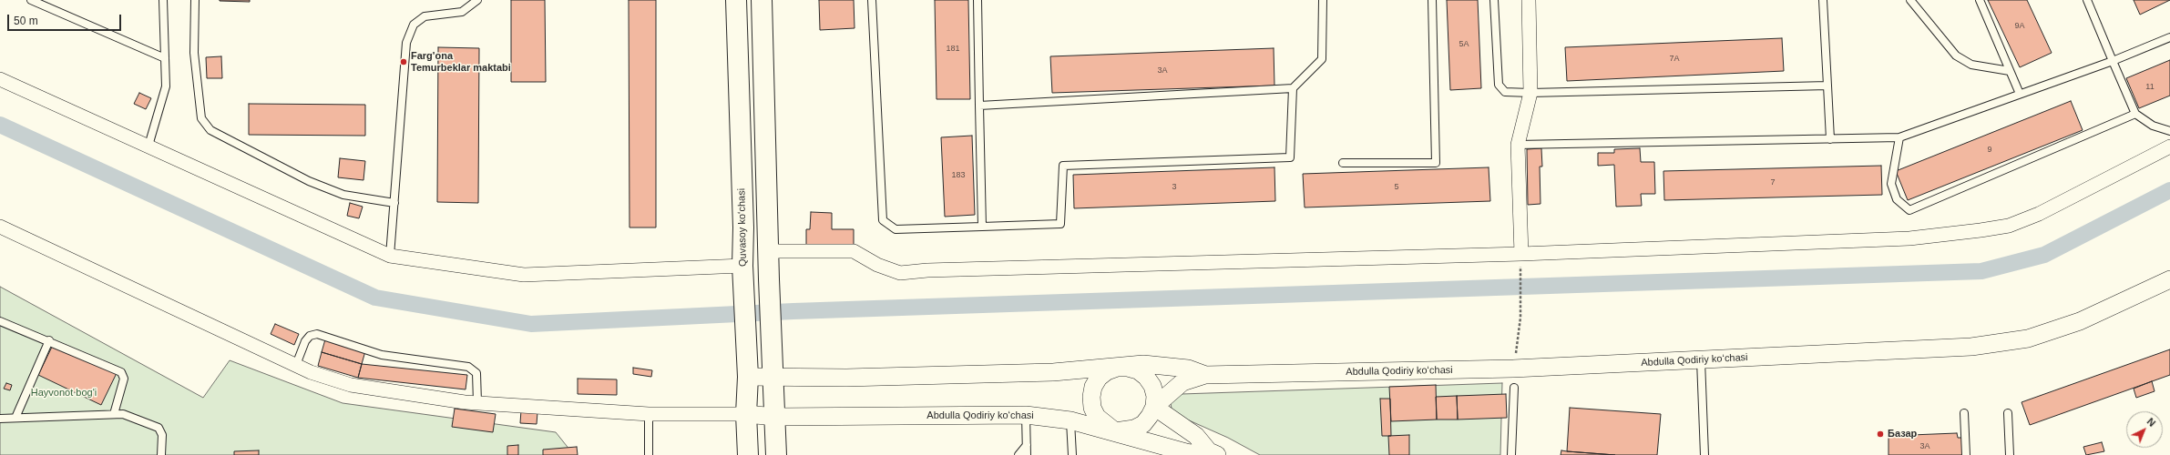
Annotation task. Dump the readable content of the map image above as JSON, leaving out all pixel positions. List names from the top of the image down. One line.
{"streets":{"main road":["Quvasoy koʻchasi"],"street":["Abdulla Qodiriy koʻchasi"]},"crossings":[["Quvasoy koʻchasi","Abdulla Qodiriy koʻchasi"]],"parks":["Hayvonot bog'i"],"places":["Farg'ona Temurbeklar maktabi","Базар"],"house_numbers":["9А","5А","181","7А","3А","11","9","183","7","3","5","3А"],"scale_bar":"50 m","north":"top right"}
